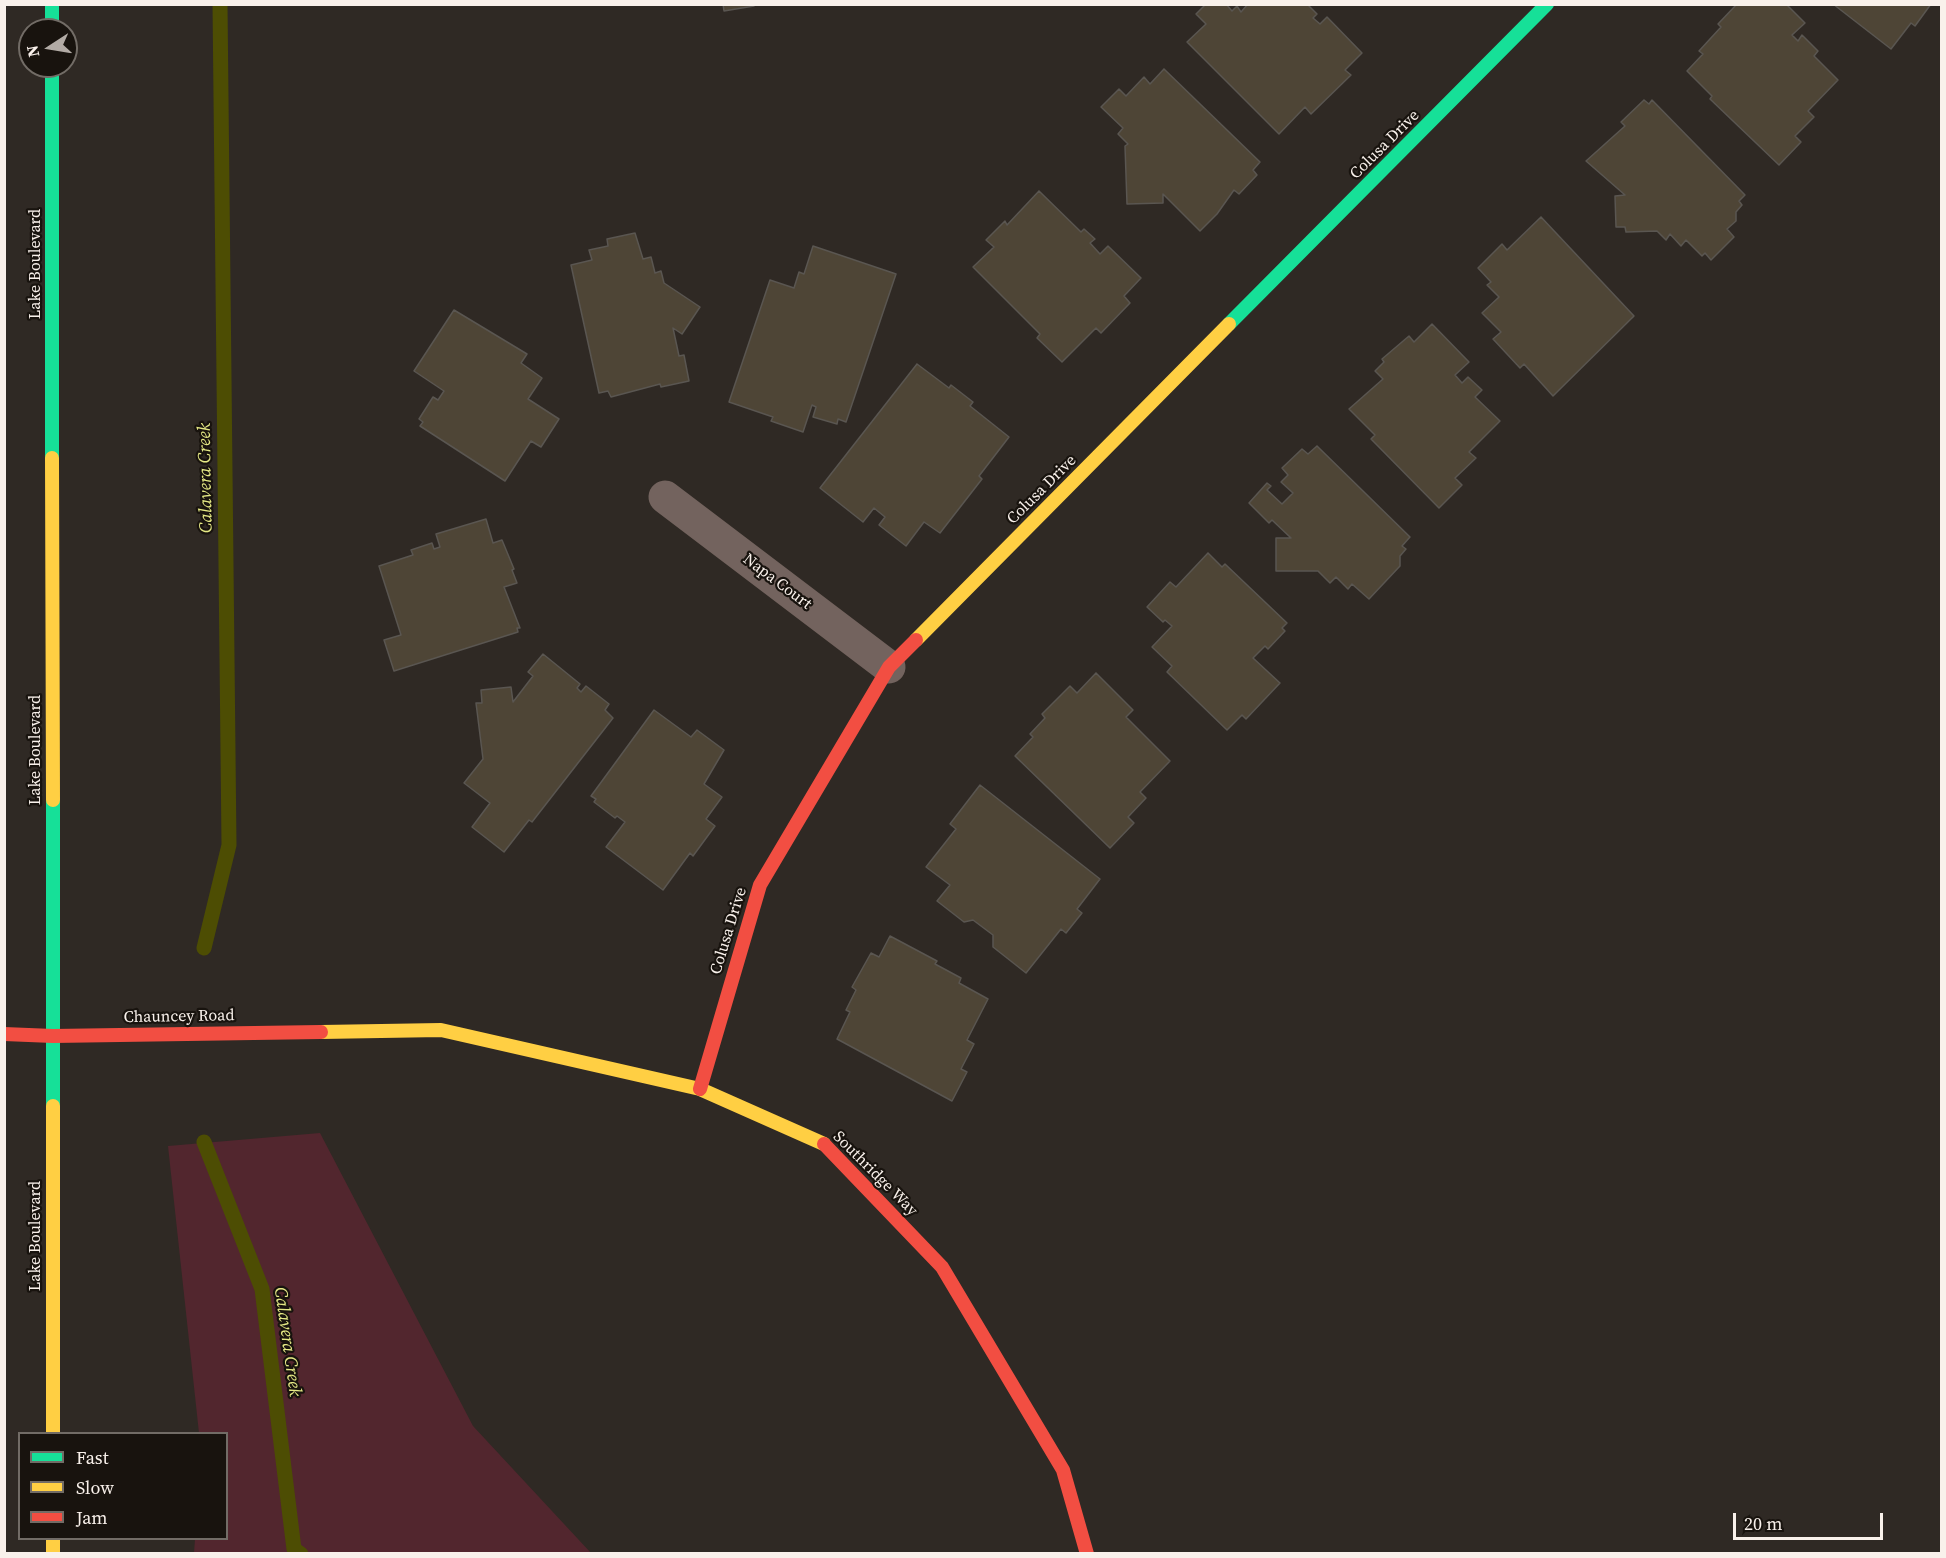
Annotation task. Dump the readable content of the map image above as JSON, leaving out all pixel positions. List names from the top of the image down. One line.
{"streets":{"street":["Colusa Drive","Lake Boulevard","Napa Court","Chauncey Road","Southridge Way"]},"crossings":[["Colusa Drive","Napa Court"],["Colusa Drive","Southridge Way"],["Lake Boulevard","Chauncey Road"],["Chauncey Road","Southridge Way"]],"water":["Calavera Creek"],"legend":["Fast","Slow","Jam"],"scale_bar":"20 m","north":"left"}
